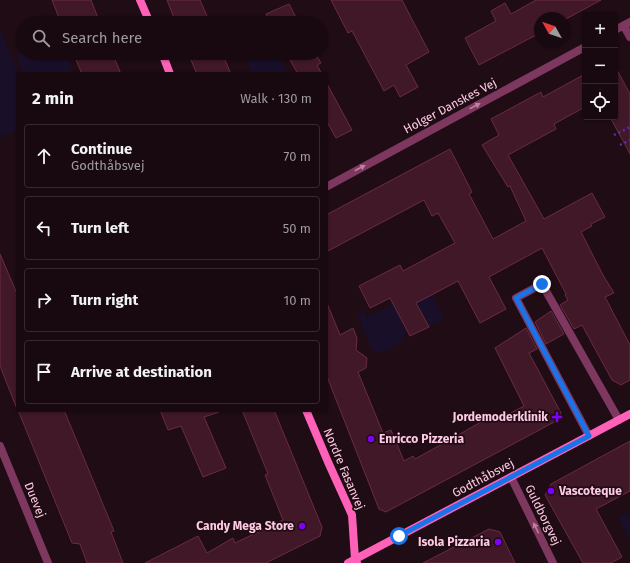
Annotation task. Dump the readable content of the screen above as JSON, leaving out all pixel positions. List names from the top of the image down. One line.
{"streets":{"street":["Holger Danskes Vej","Nordre Fasanvej","Godthåbsvej","Duevej","Guldborgvej"]},"crossings":[["Nordre Fasanvej","Godthåbsvej"],["Godthåbsvej","Guldborgvej"]],"one_way":["Holger Danskes Vej","Guldborgvej"],"places":{"health":["Jordemoderklinik"],"other":["Enricco Pizzeria","Vascoteque","Candy Mega Store","Isola Pizzaria"]},"north":"top left","page":{"map_buttons":["+","−"],"search":"Search here","heading":["2 min","Walk · 130 m"],"list":[["Continue","Godthåbsvej","70 m"],["Turn left","50 m"],["Turn right","10 m"],"Arrive at destination"]}}
